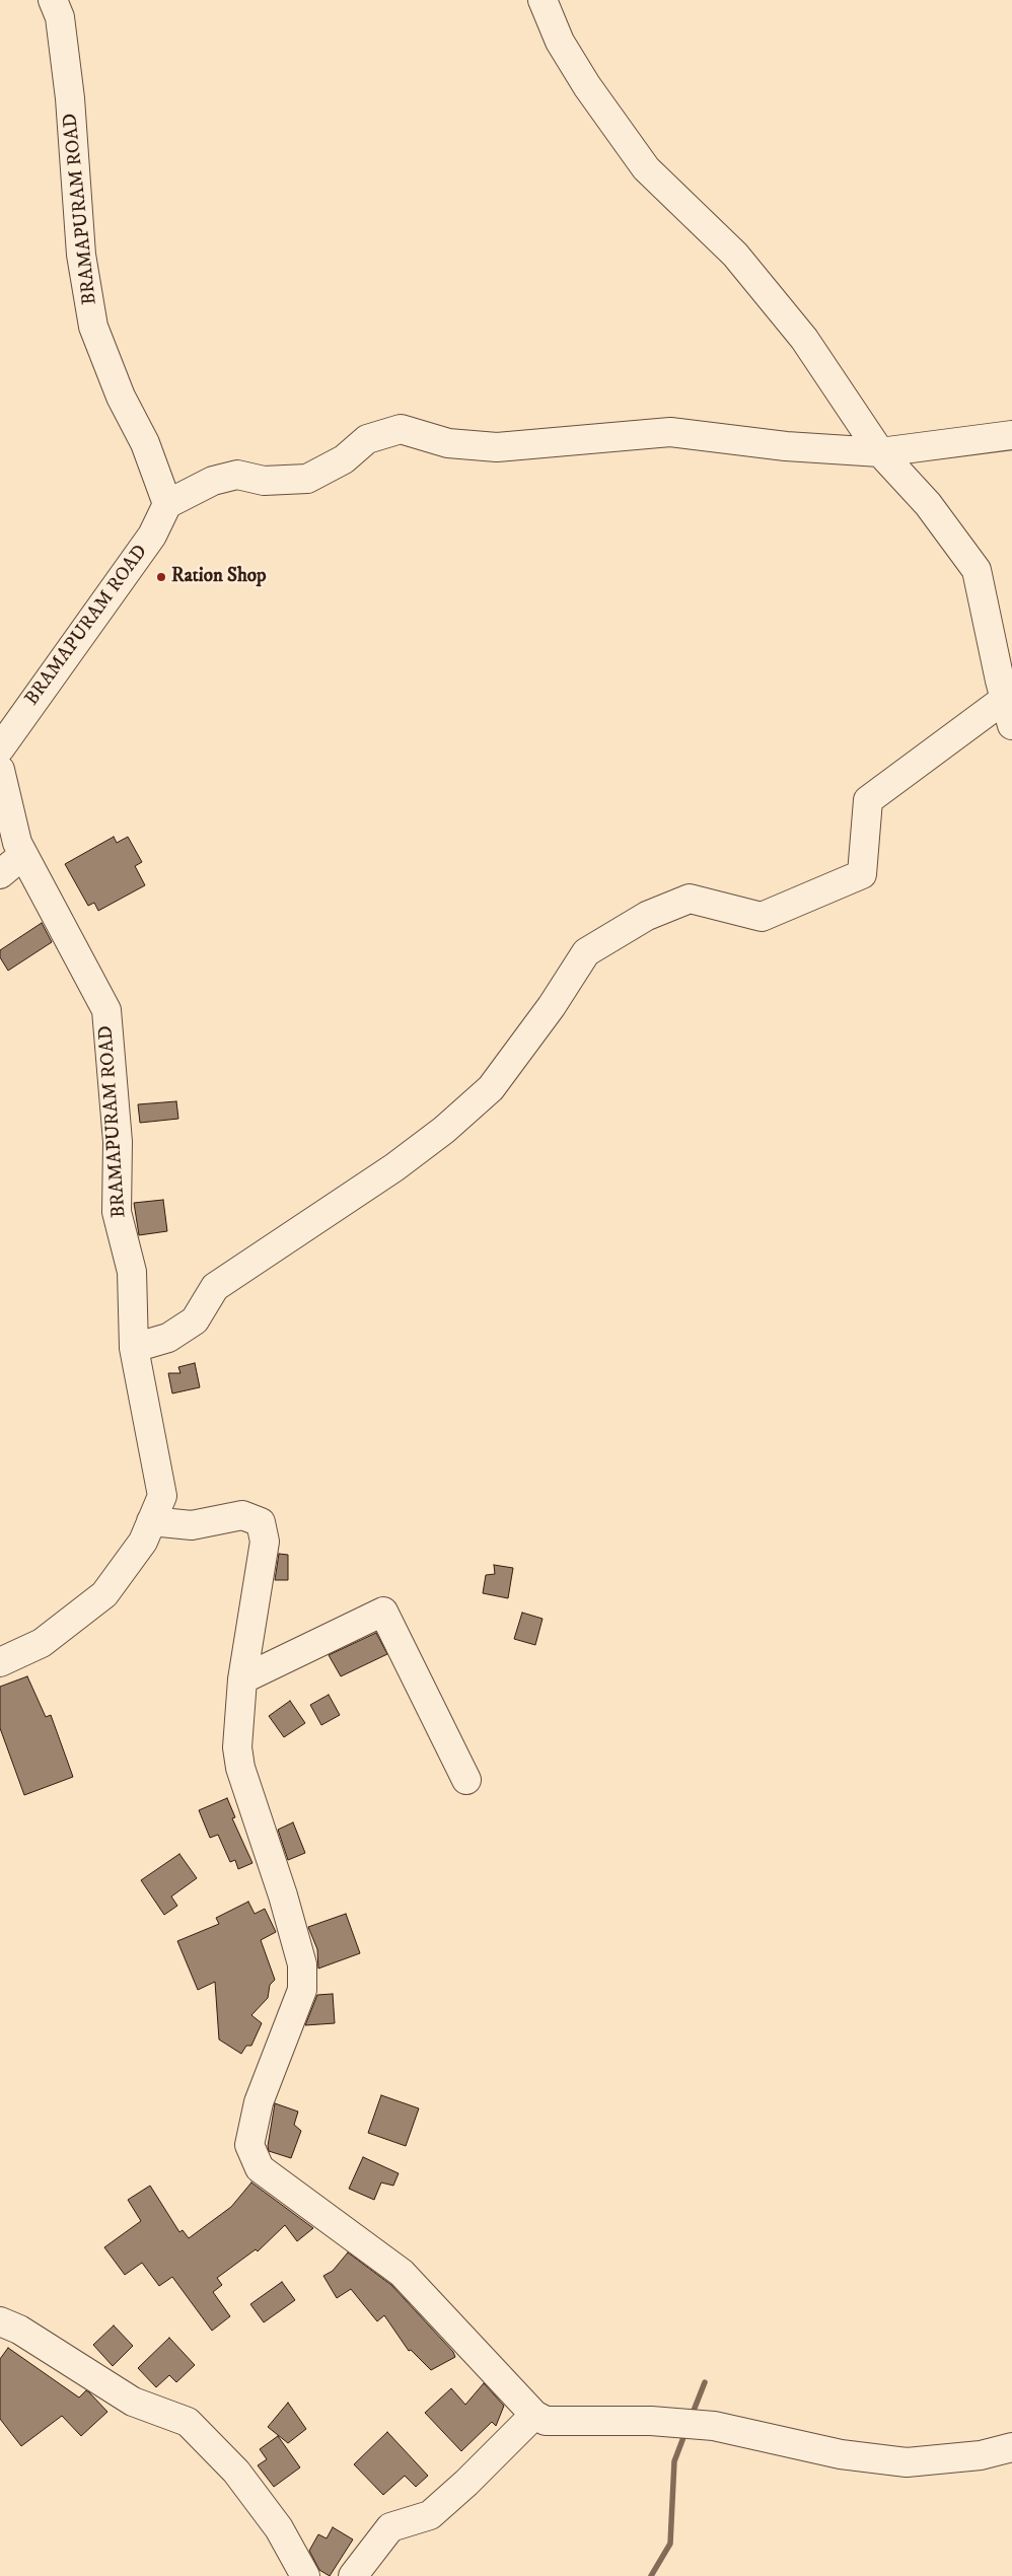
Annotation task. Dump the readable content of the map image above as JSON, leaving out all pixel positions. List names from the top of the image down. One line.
{"streets":{"street":["BRAMAPURAM ROAD"]},"places":["Ration Shop"]}
